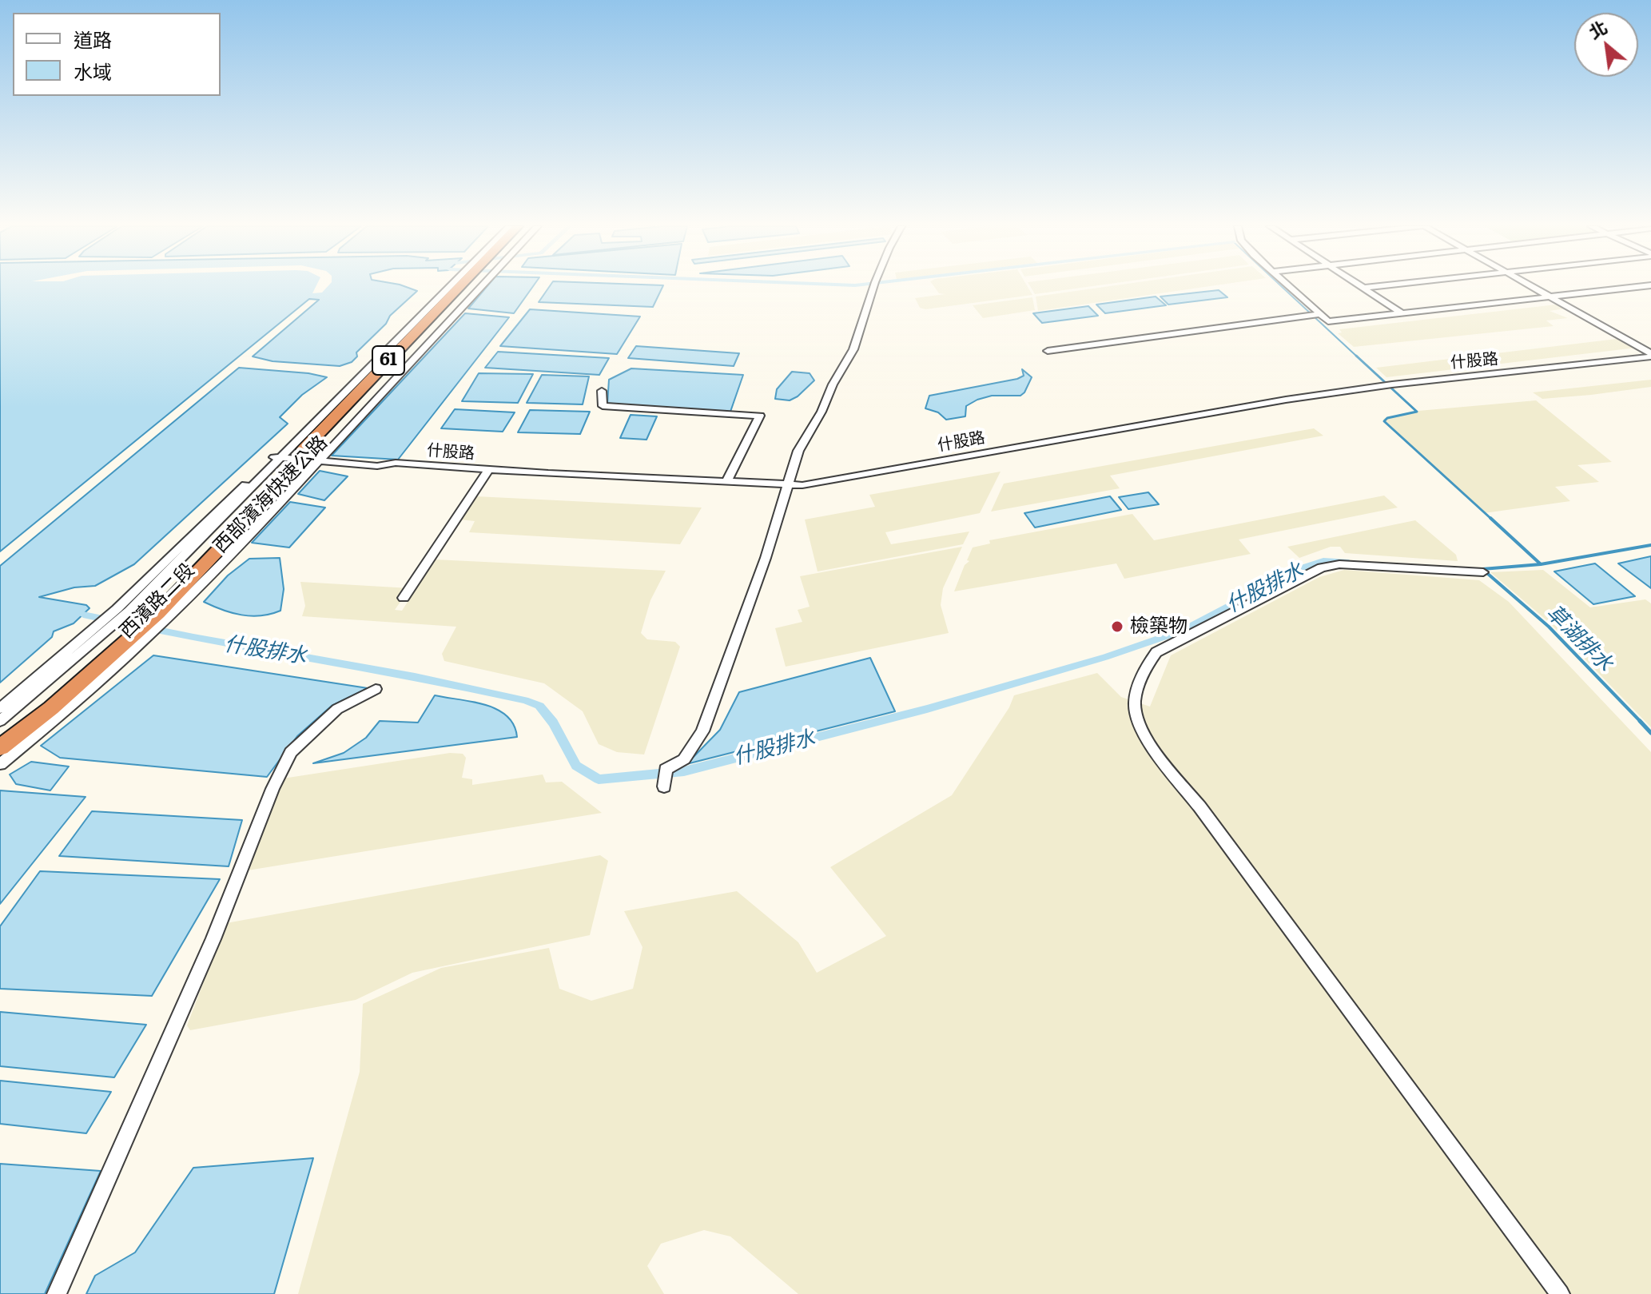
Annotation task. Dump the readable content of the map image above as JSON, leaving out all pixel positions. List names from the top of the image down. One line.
{"streets":{"highway":["61","西部濱海快速公路"],"street":["什股路","西濱路二段"]},"crossings":[["什股路","西部濱海快速公路"],["什股路","西濱路二段"],["西部濱海快速公路","西濱路二段"]],"water":["什股排水","草湖排水"],"places":["檢築物"],"legend":["道路","水域"],"north":"top left"}
